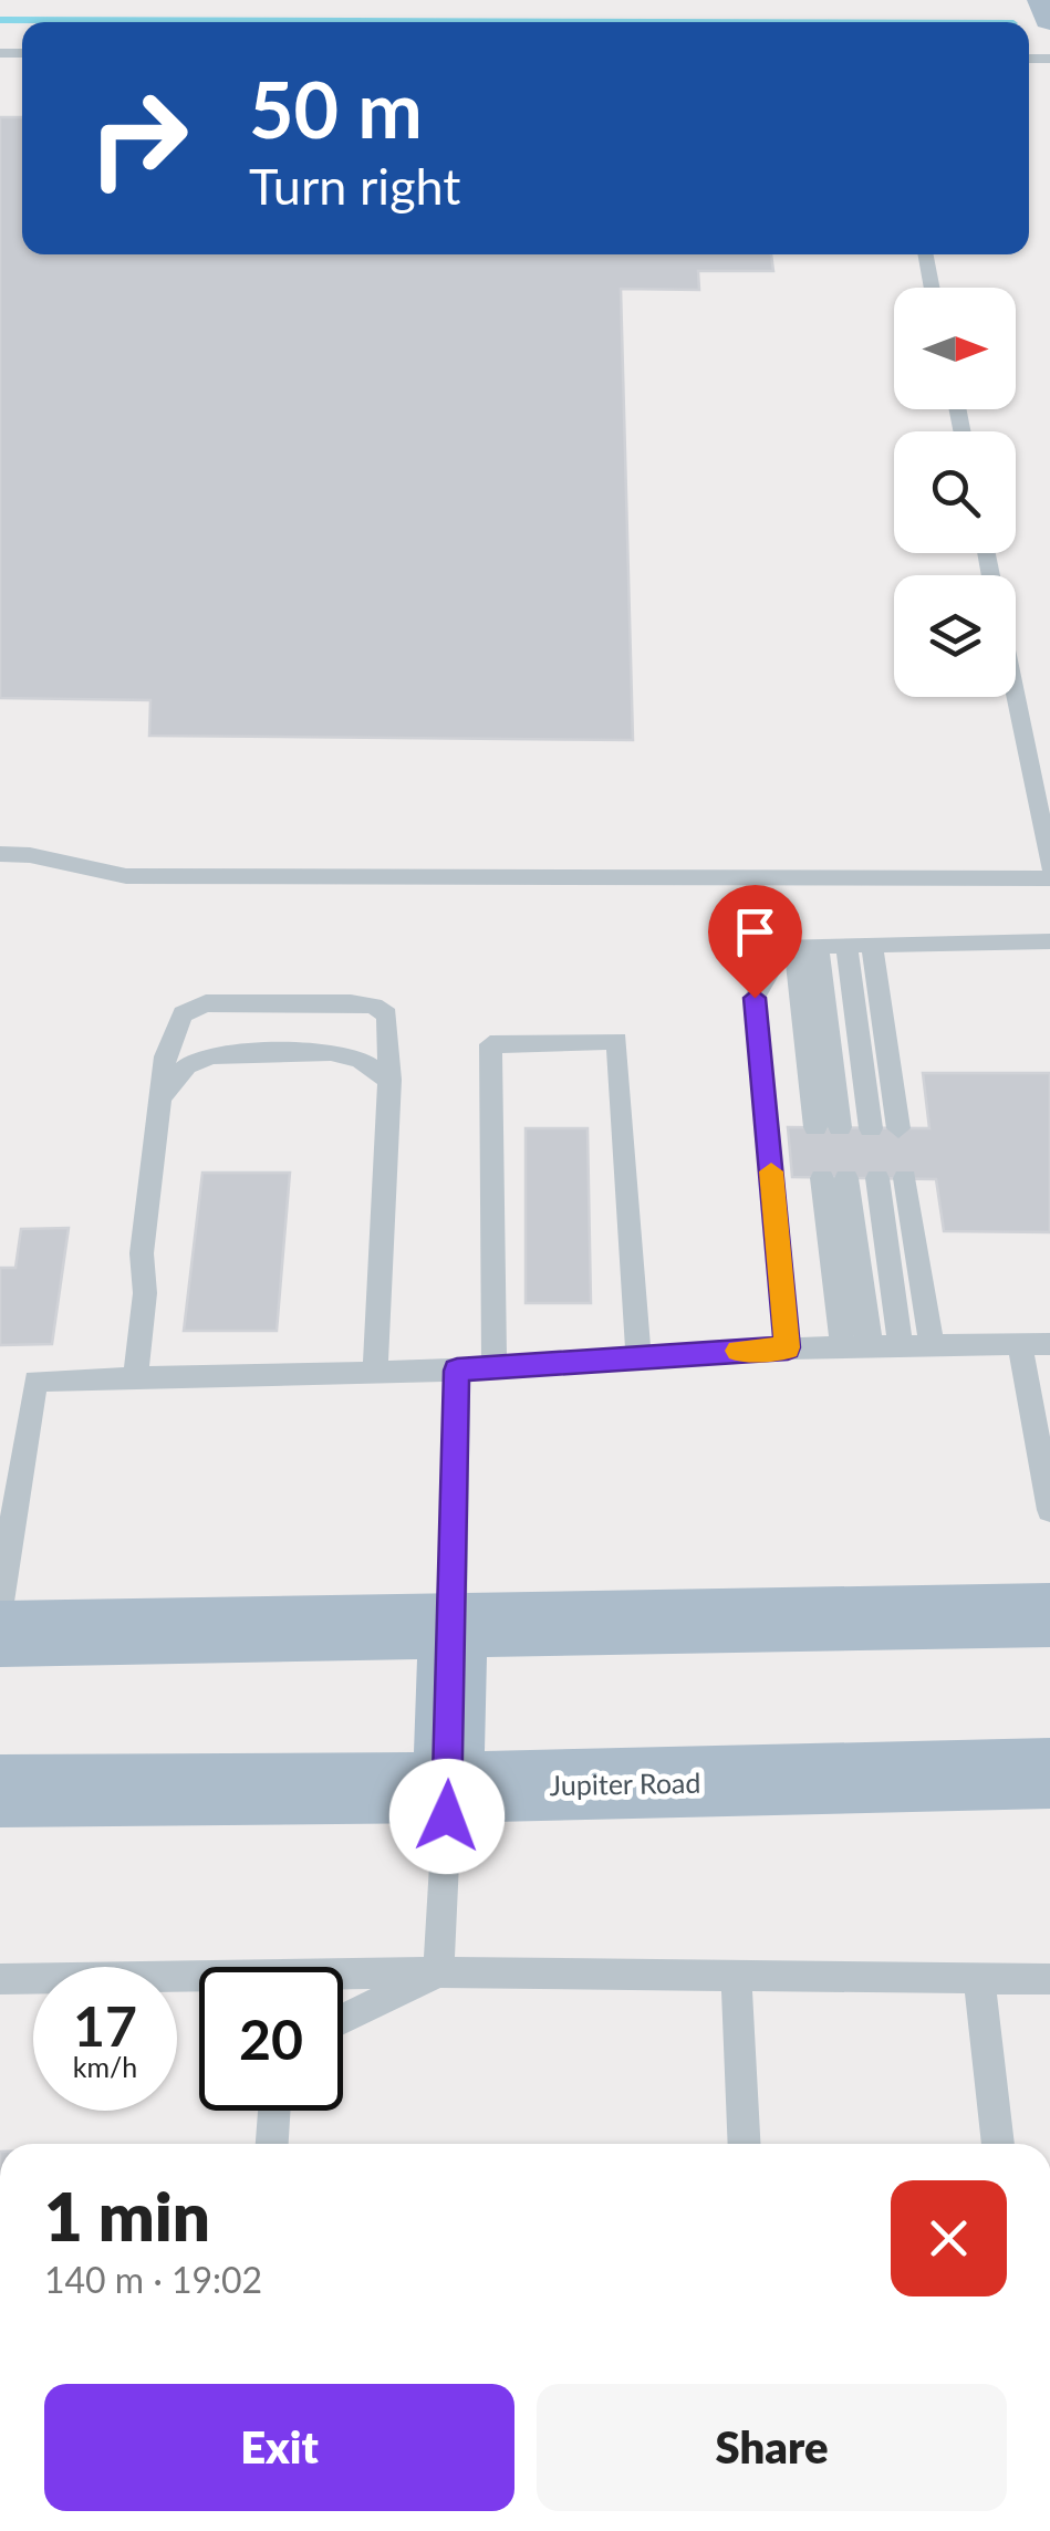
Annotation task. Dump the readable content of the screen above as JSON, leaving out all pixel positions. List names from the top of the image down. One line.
{"streets":{"main road":["Jupiter Road"]},"north":"right","page":{"turn":["50 m","Turn right"],"speed":"17 km/h","limit":"20","heading":["1 min","140 m · 19:02"],"buttons":["Exit","Share"]}}
